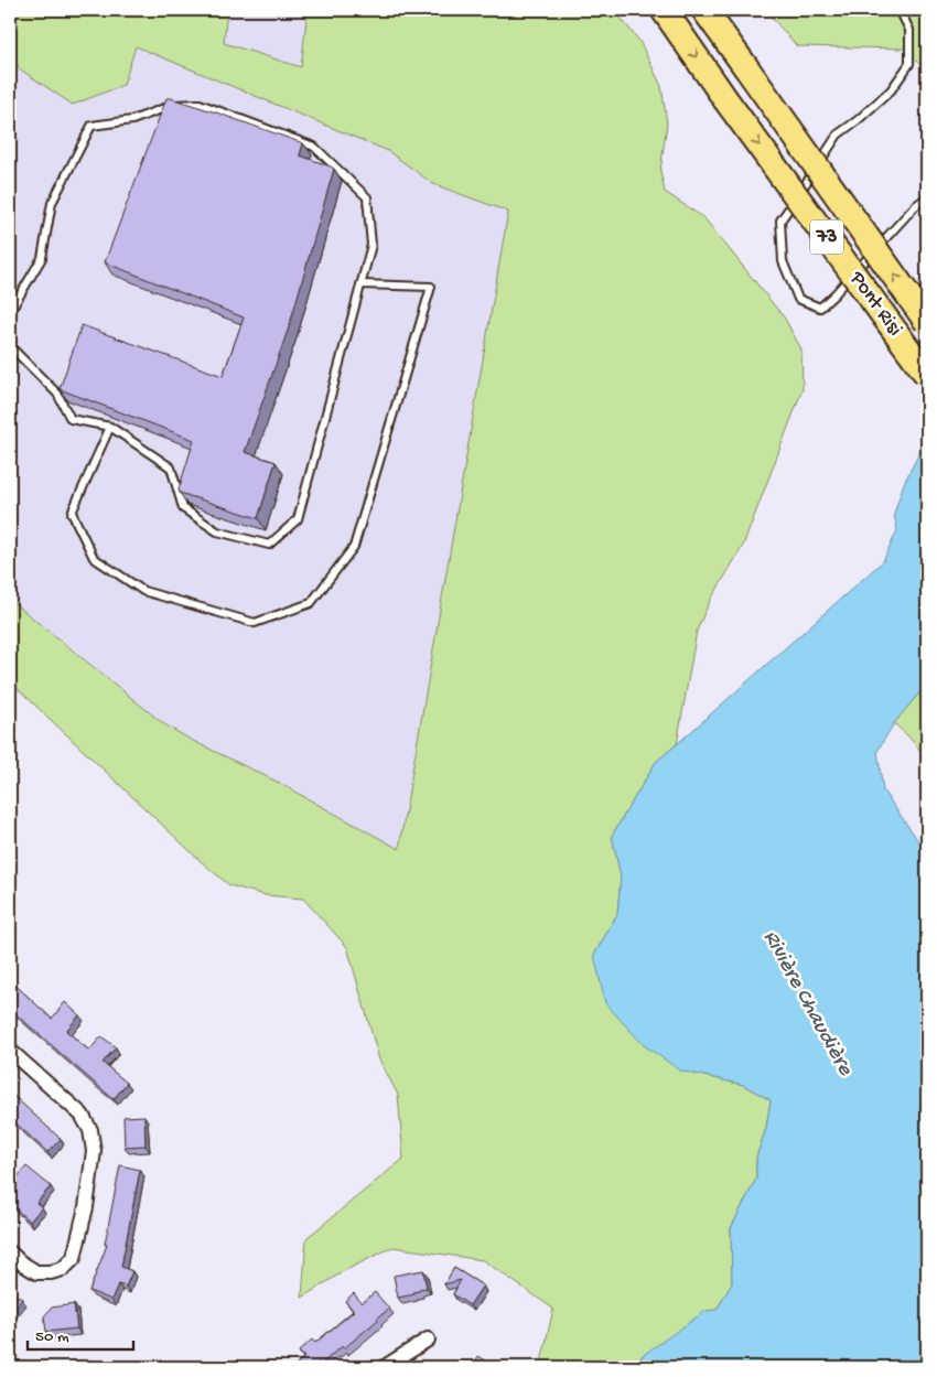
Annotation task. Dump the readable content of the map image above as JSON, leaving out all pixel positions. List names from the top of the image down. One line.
{"streets":{"highway":["73","Pont Risi"]},"water":["Rivière Chaudière"],"scale_bar":"50 m"}
